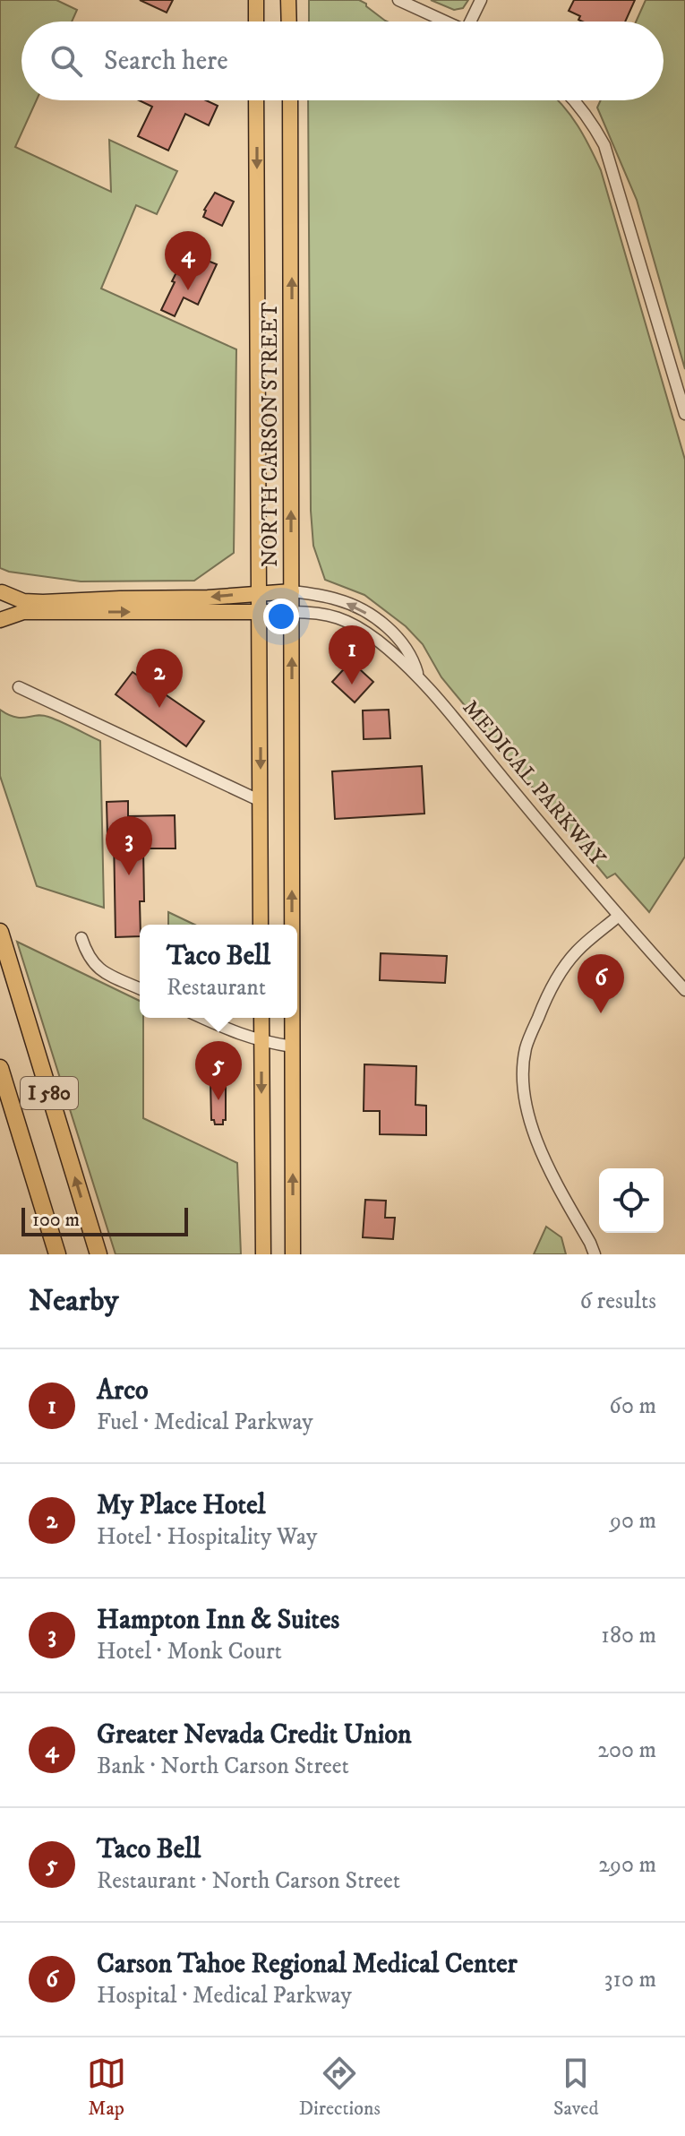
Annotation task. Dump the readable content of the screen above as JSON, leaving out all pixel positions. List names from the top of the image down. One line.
{"streets":{"highway":["I 580"],"main road":["NORTH CARSON STREET"],"street":["MEDICAL PARKWAY"]},"crossings":[["NORTH CARSON STREET","MEDICAL PARKWAY"]],"scale_bar":"100 m","page":{"search":"Search here","pins":["4","1","2","3","6","5"],"popup":["Taco Bell","Restaurant"],"scale":"100 m","heading":["Nearby","6 results"],"list":[{"mark":"1","name":"Arco","note":"Fuel · Medical Parkway","value":"60 m"},{"mark":"2","name":"My Place Hotel","note":"Hotel · Hospitality Way","value":"90 m"},{"mark":"3","name":"Hampton Inn & Suites","note":"Hotel · Monk Court","value":"180 m"},{"mark":"4","name":"Greater Nevada Credit Union","note":"Bank · North Carson Street","value":"200 m"},{"mark":"5","name":"Taco Bell","note":"Restaurant · North Carson Street","value":"290 m"},{"mark":"6","name":"Carson Tahoe Regional Medical Center","note":"Hospital · Medical Parkway","value":"310 m"}],"nav":["Map","Directions","Saved"]}}
